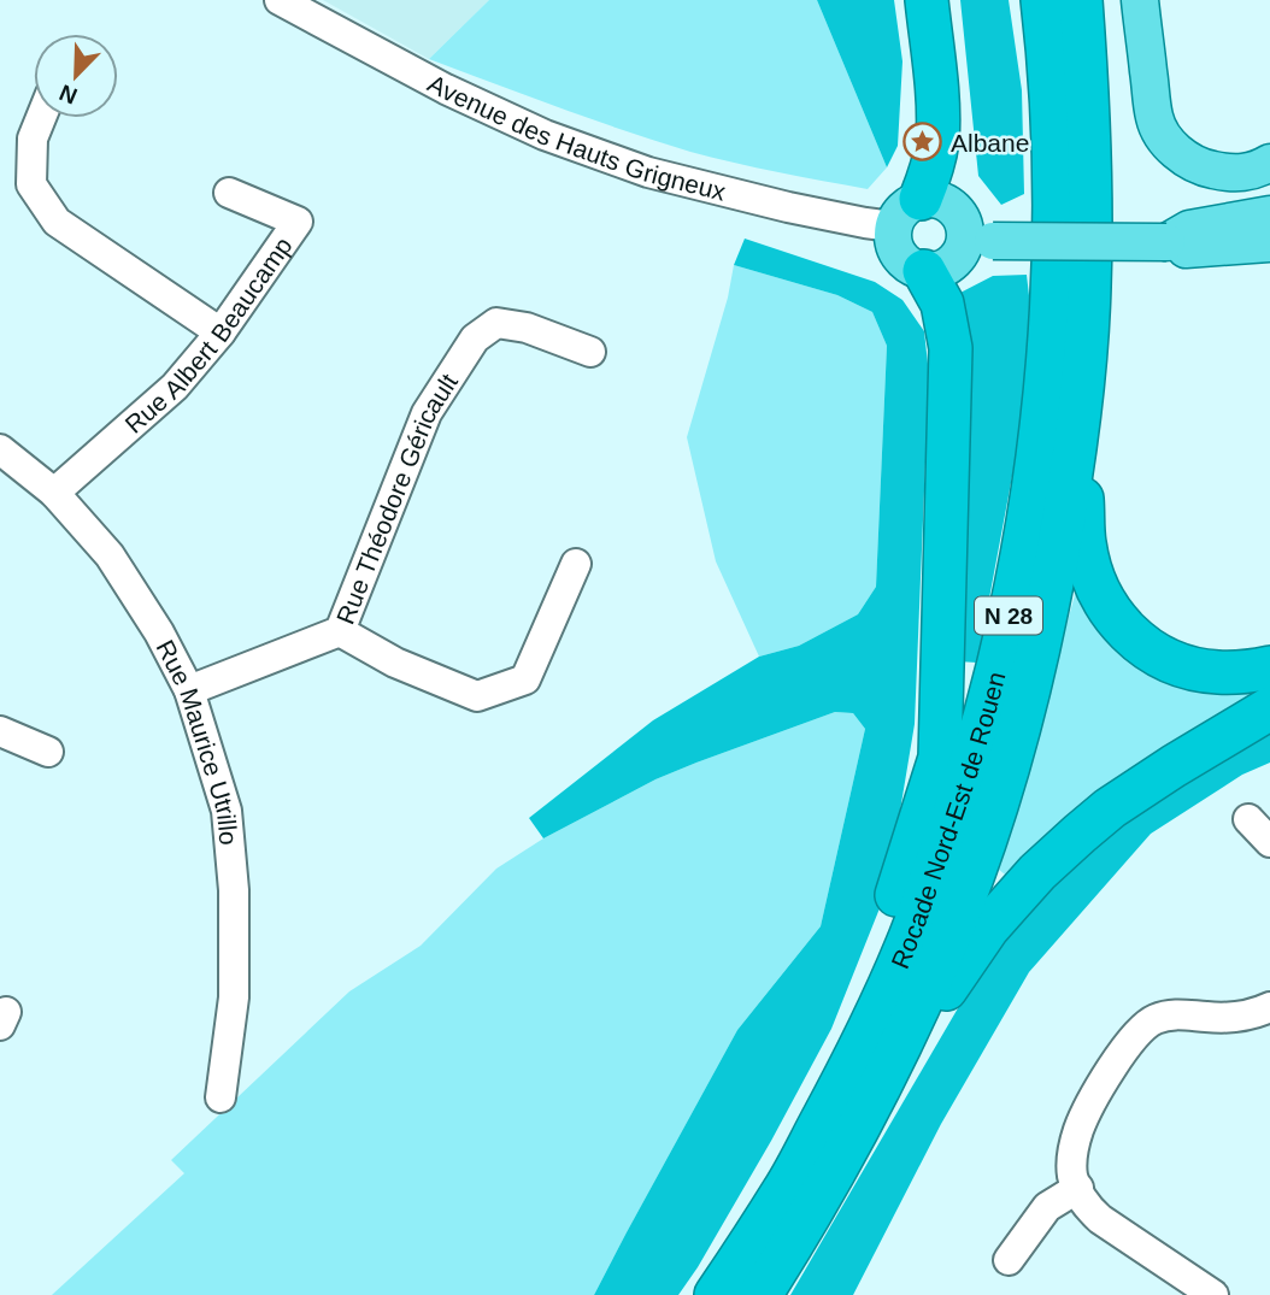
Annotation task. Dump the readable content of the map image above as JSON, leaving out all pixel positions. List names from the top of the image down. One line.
{"streets":{"highway":["N 28","Rocade Nord-Est de Rouen"],"street":["Avenue des Hauts Grigneux","Rue Albert Beaucamp","Rue Théodore Géricault","Rue Maurice Utrillo"]},"crossings":[["Rue Albert Beaucamp","Rue Maurice Utrillo"],["Rue Théodore Géricault","Rue Maurice Utrillo"]],"places":{"place":["Albane"]},"north":"bottom left"}
